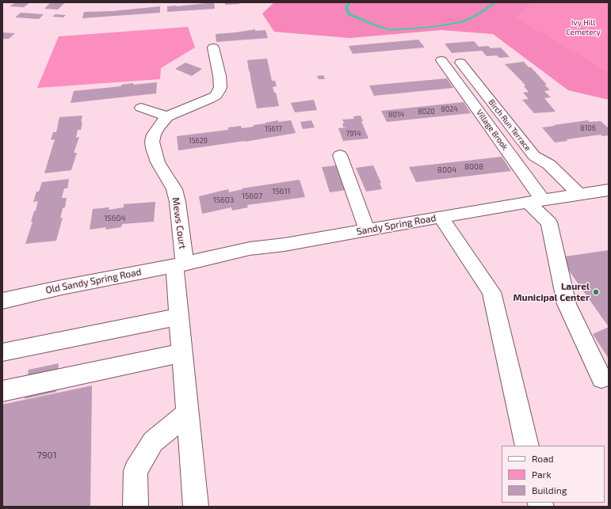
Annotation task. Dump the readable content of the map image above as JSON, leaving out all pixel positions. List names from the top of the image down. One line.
{"streets":{"street":["Birch Run Terrace","Village Brook","Mews Court","Sandy Spring Road","Old Sandy Spring Road"]},"crossings":[["Birch Run Terrace","Sandy Spring Road"],["Village Brook","Sandy Spring Road"],["Mews Court","Sandy Spring Road"],["Mews Court","Old Sandy Spring Road"],["Sandy Spring Road","Old Sandy Spring Road"]],"parks":["Ivy Hill Cemetery"],"places":["Laurel Municipal Center"],"house_numbers":["8024","8020","8014","8106","15617","7914","15629","8008","8004","15611","15607","15603","15604","7901"],"legend":["Road","Park","Building"]}
